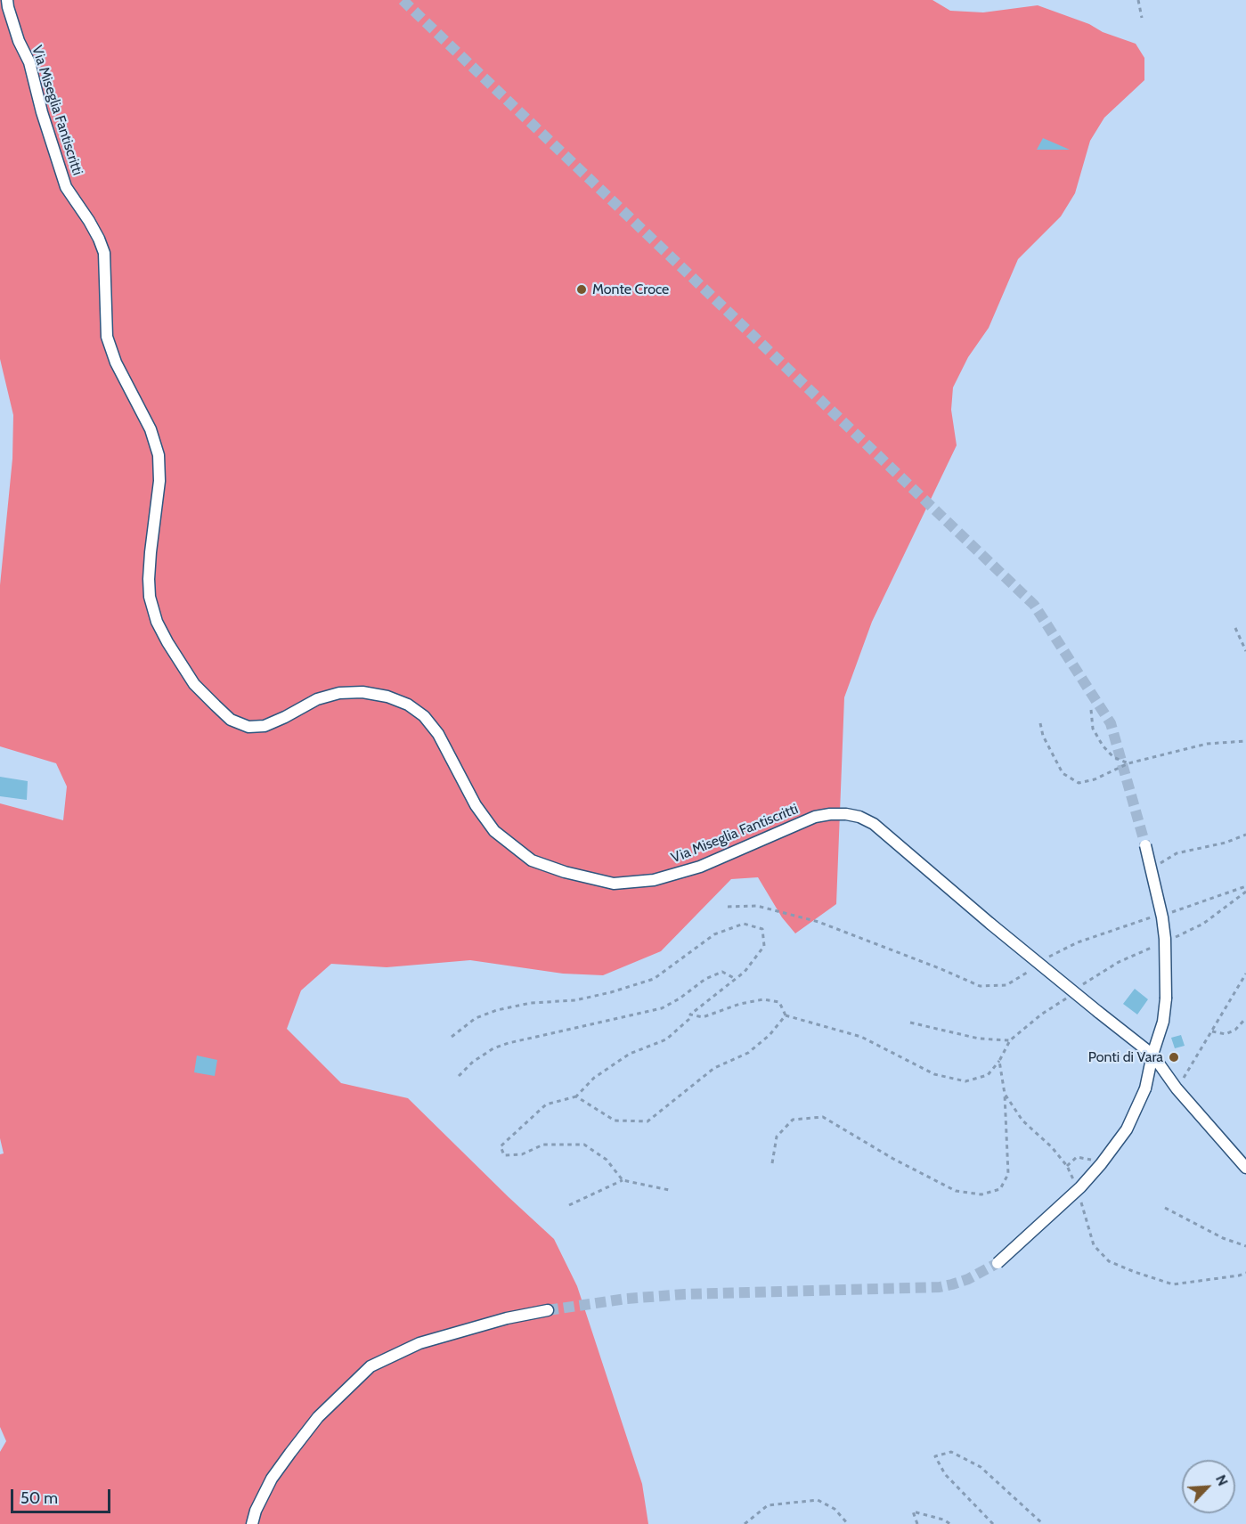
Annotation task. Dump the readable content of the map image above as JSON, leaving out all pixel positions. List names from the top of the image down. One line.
{"streets":{"street":["Via Miseglia Fantiscritti"]},"places":["Monte Croce","Ponti di Vara"],"scale_bar":"50 m","north":"top right"}
